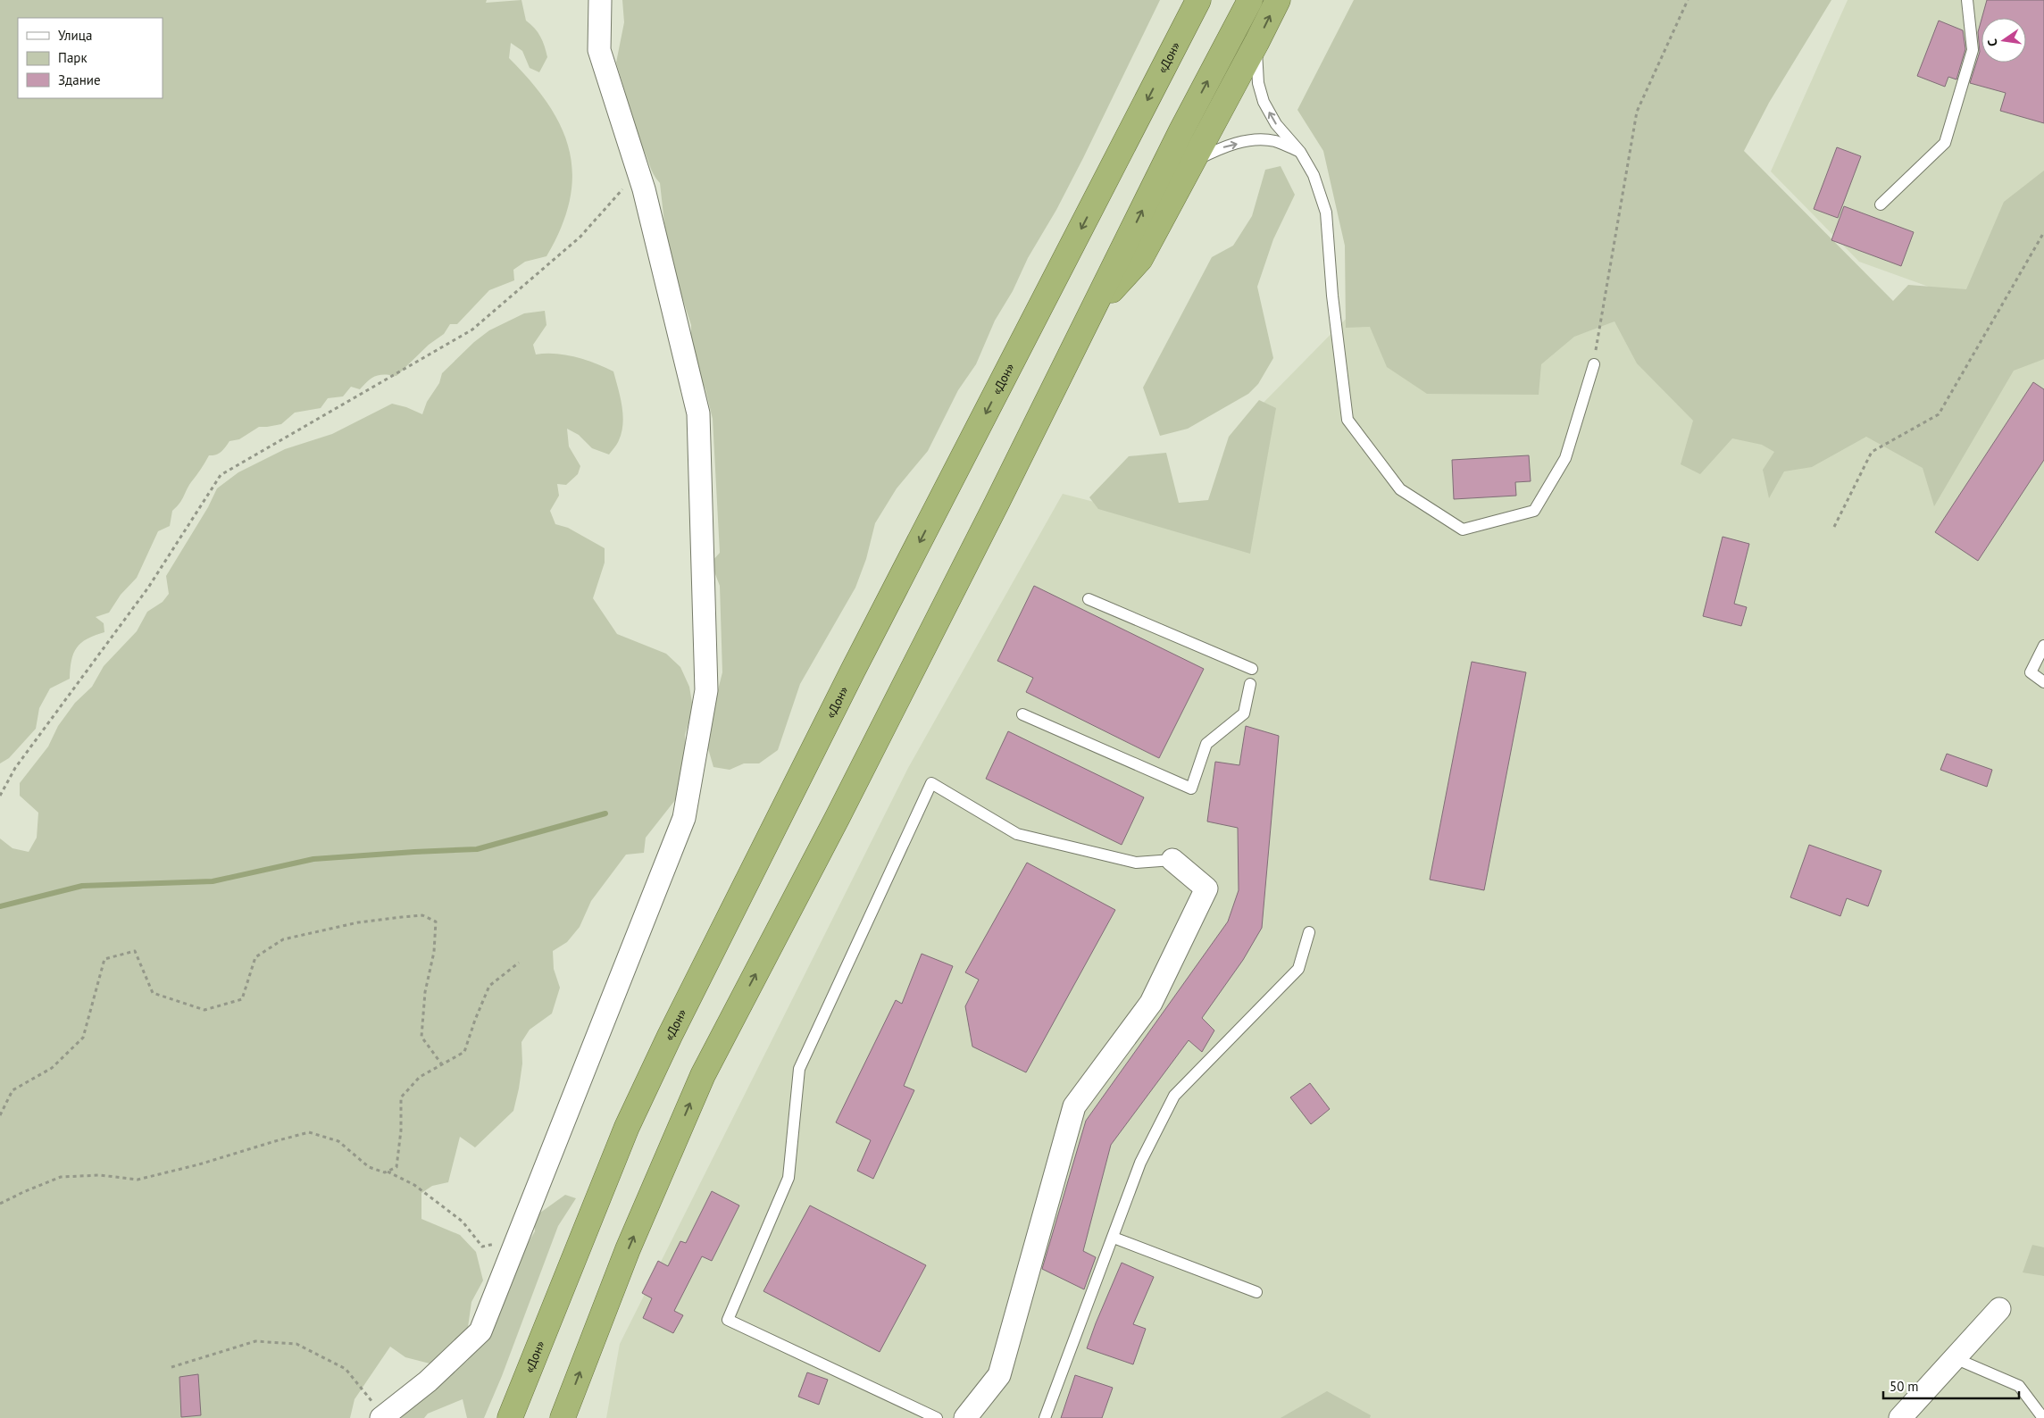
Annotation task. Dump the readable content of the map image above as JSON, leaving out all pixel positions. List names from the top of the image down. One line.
{"streets":{"highway":["«Дон»"]},"legend":["Улица","Парк","Здание"],"scale_bar":"50 m","north":"left"}
